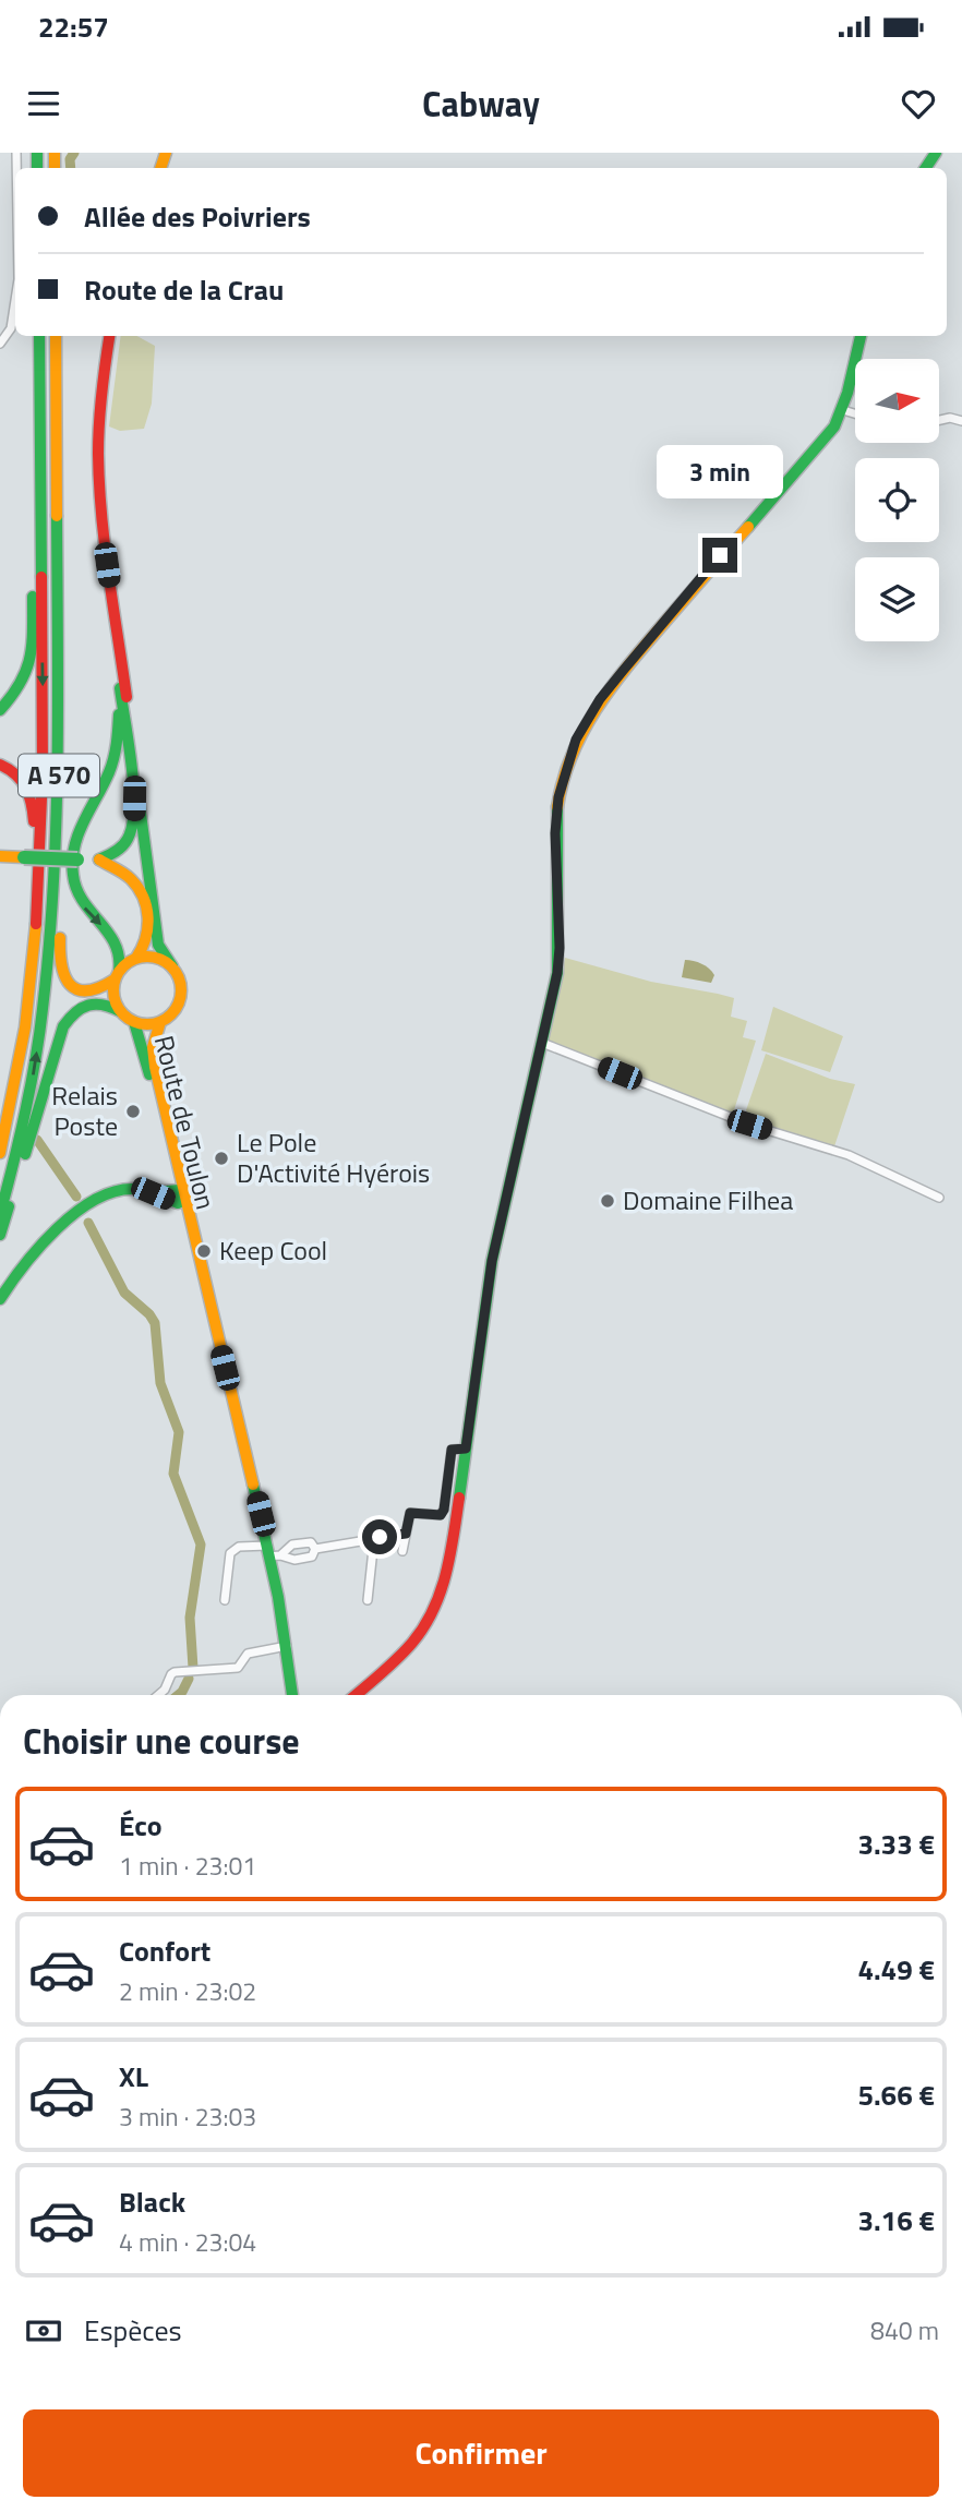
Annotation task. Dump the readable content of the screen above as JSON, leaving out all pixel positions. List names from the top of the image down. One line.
{"streets":{"main road":["A 570","Route de Toulon"]},"places":["Relais Poste","Le Pole D'Activité Hyérois","Domaine Filhea","Keep Cool"],"north":"right","page":{"status":"22:57","header":"Cabway","banner":["Allée des Poivriers","Route de la Crau"],"bubble":"3 min","heading":"Choisir une course","list":[{"name":"Éco","note":"1 min · 23:01","value":"3.33 €"},{"name":"Confort","note":"2 min · 23:02","value":"4.49 €"},{"name":"XL","note":"3 min · 23:03","value":"5.66 €"},{"name":"Black","note":"4 min · 23:04","value":"3.16 €"}],"pay":["Espèces","840 m"],"buttons":"Confirmer"}}
